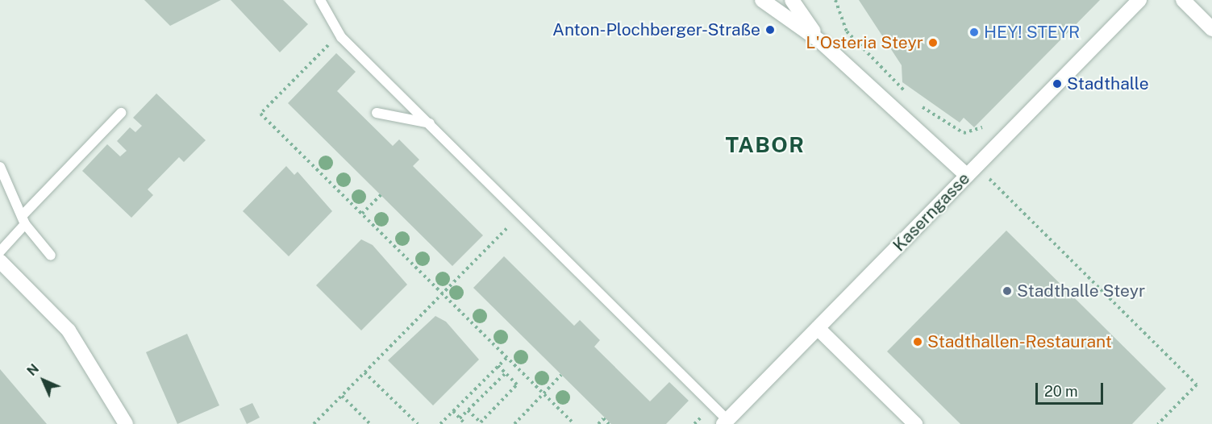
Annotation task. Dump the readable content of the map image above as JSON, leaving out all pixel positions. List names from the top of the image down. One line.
{"streets":{"street":["Kaserngasse"]},"districts":["TABOR"],"places":["Anton-Plochberger-Straße","HEY! STEYR","L'Osteria Steyr","Stadthalle","Stadthalle Steyr","Stadthallen-Restaurant"],"scale_bar":"20 m","north":"top left"}
